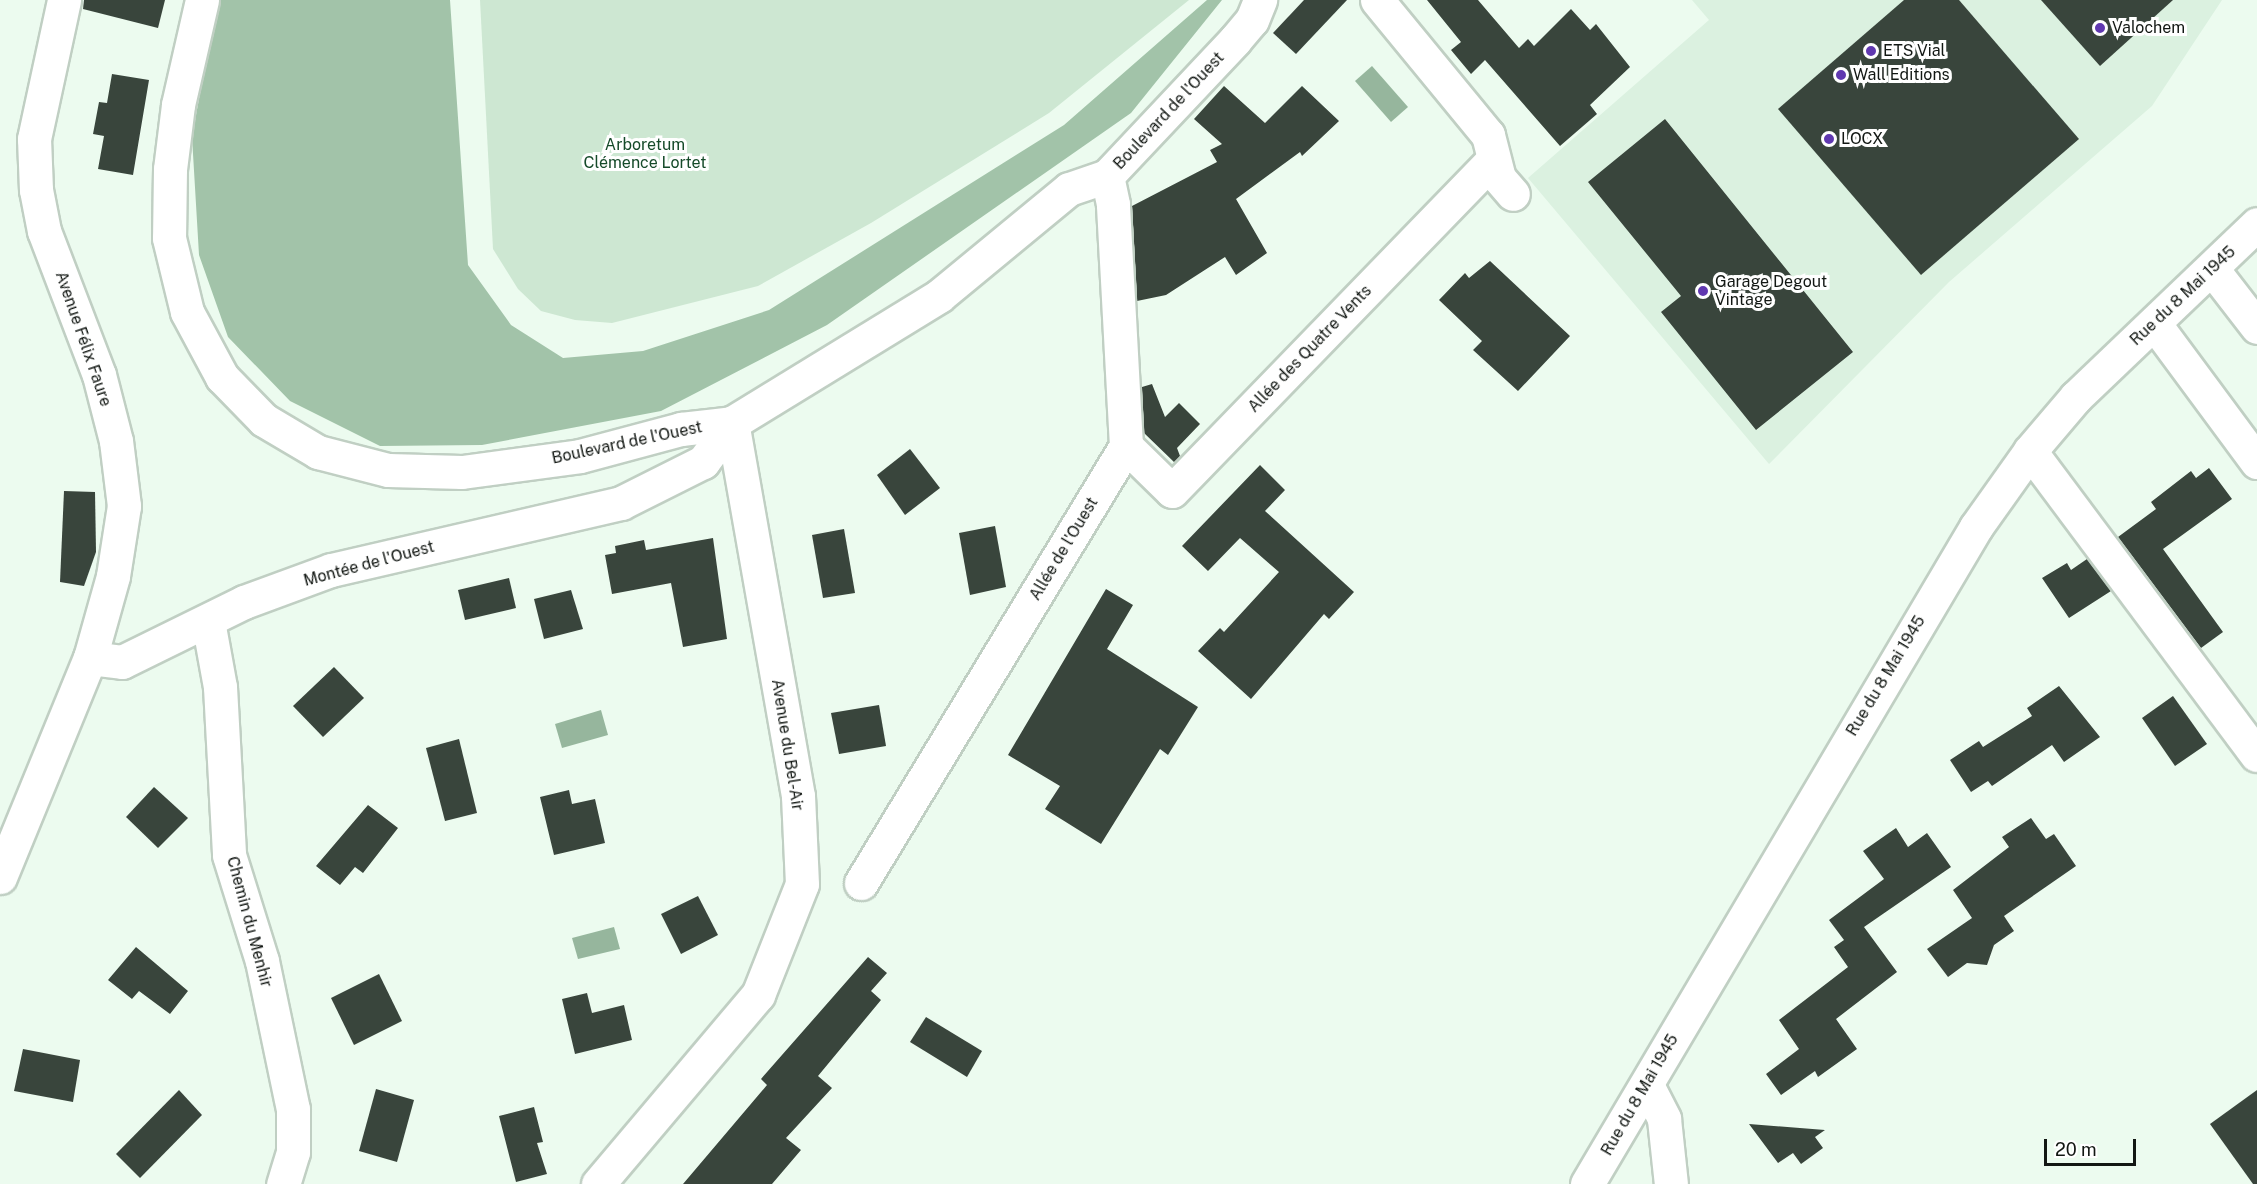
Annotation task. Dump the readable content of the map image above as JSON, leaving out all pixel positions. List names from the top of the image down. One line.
{"streets":{"street":["Boulevard de l'Ouest","Rue du 8 Mai 1945","Avenue Félix Faure","Allée des Quatre Vents","Allée de l'Ouest","Montée de l'Ouest","Avenue du Bel-Air","Chemin du Menhir"]},"crossings":[["Boulevard de l'Ouest","Montée de l'Ouest"],["Boulevard de l'Ouest","Avenue du Bel-Air"],["Avenue Félix Faure","Montée de l'Ouest"],["Allée des Quatre Vents","Allée de l'Ouest"],["Montée de l'Ouest","Avenue du Bel-Air"],["Montée de l'Ouest","Chemin du Menhir"]],"parks":["Arboretum Clémence Lortet"],"places":["Valochem","ETS Vial","Wall Editions","LOCX","Garage Degout Vintage"],"scale_bar":"20 m"}
